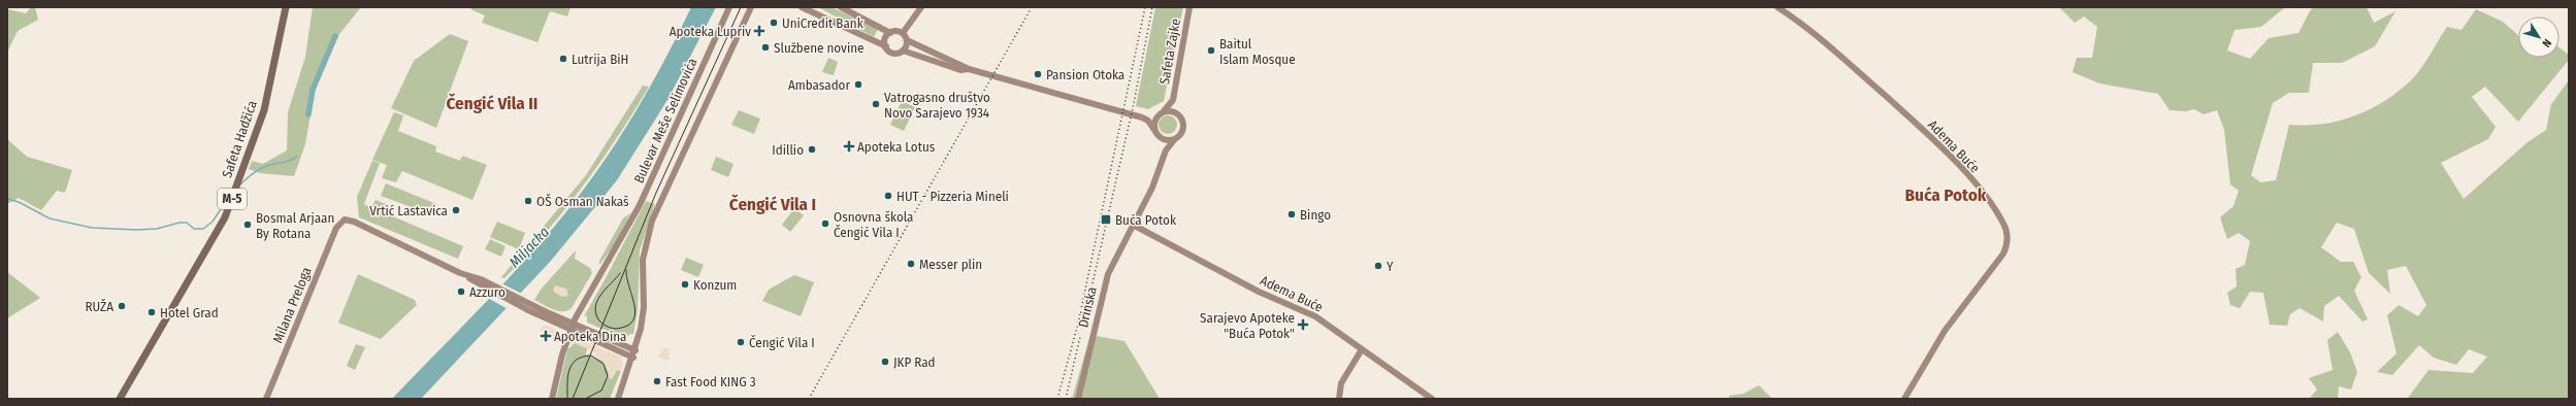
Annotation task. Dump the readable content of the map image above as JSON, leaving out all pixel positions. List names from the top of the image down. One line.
{"streets":{"main road":["Safeta Zajke","Bulevar Meše Selimovića","Safeta Hadžića","Adema Buće","M-5","Milana Preloga","Drinska"]},"crossings":[["Bulevar Meše Selimovića","Milana Preloga"],["Adema Buće","Drinska"]],"districts":["Čengić Vila II","Buća Potok","Čengić Vila I"],"water":["Miljacka"],"places":{"other":["UniCredit Bank","Službene novine","Baitul Islam Mosque","Lutrija BiH","Pansion Otoka","Ambasador","Vatrogasno društvo Novo Sarajevo 1934","Idillio","HUT - Pizzeria Mineli","OŠ Osman Nakaš","Vrtić Lastavica","Bingo","Osnovna škola Čengić Vila I","Bosmal Arjaan By Rotana","Messer plin","Y","Konzum","Azzuro","RUŽA","Hotel Grad","Čengić Vila I","JKP Rad","Fast Food KING 3"],"health":["Apoteka Lupriv","Apoteka Lotus","Sarajevo Apoteke \"Buća Potok\"","Apoteka Dina"],"transit":["Buća Potok"]},"north":"bottom right"}
